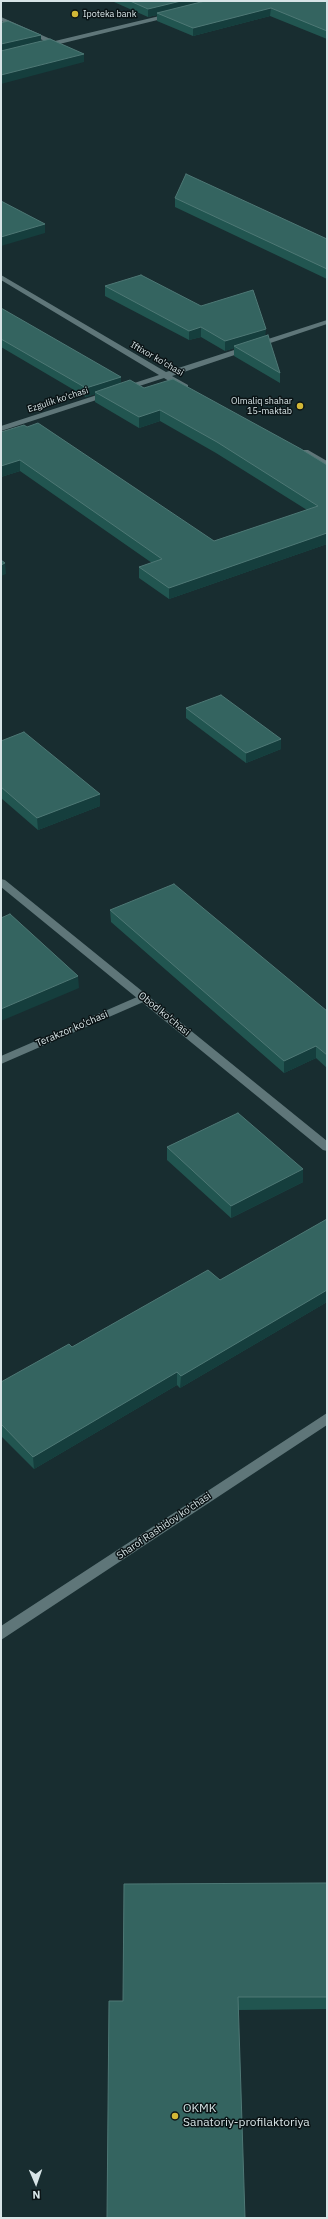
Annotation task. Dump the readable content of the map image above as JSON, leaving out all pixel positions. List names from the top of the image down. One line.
{"streets":{"street":["Iftixor ko'chasi","Ezgulik ko'chasi","Obod ko'chasi","Terakzor ko'chasi","Sharof Rashidov ko'chasi"]},"crossings":[["Iftixor ko'chasi","Ezgulik ko'chasi"],["Obod ko'chasi","Terakzor ko'chasi"]],"places":["Ipoteka bank","Olmaliq shahar 15-maktab","OKMK Sanatoriy-profilaktoriya"],"north":"bottom"}
